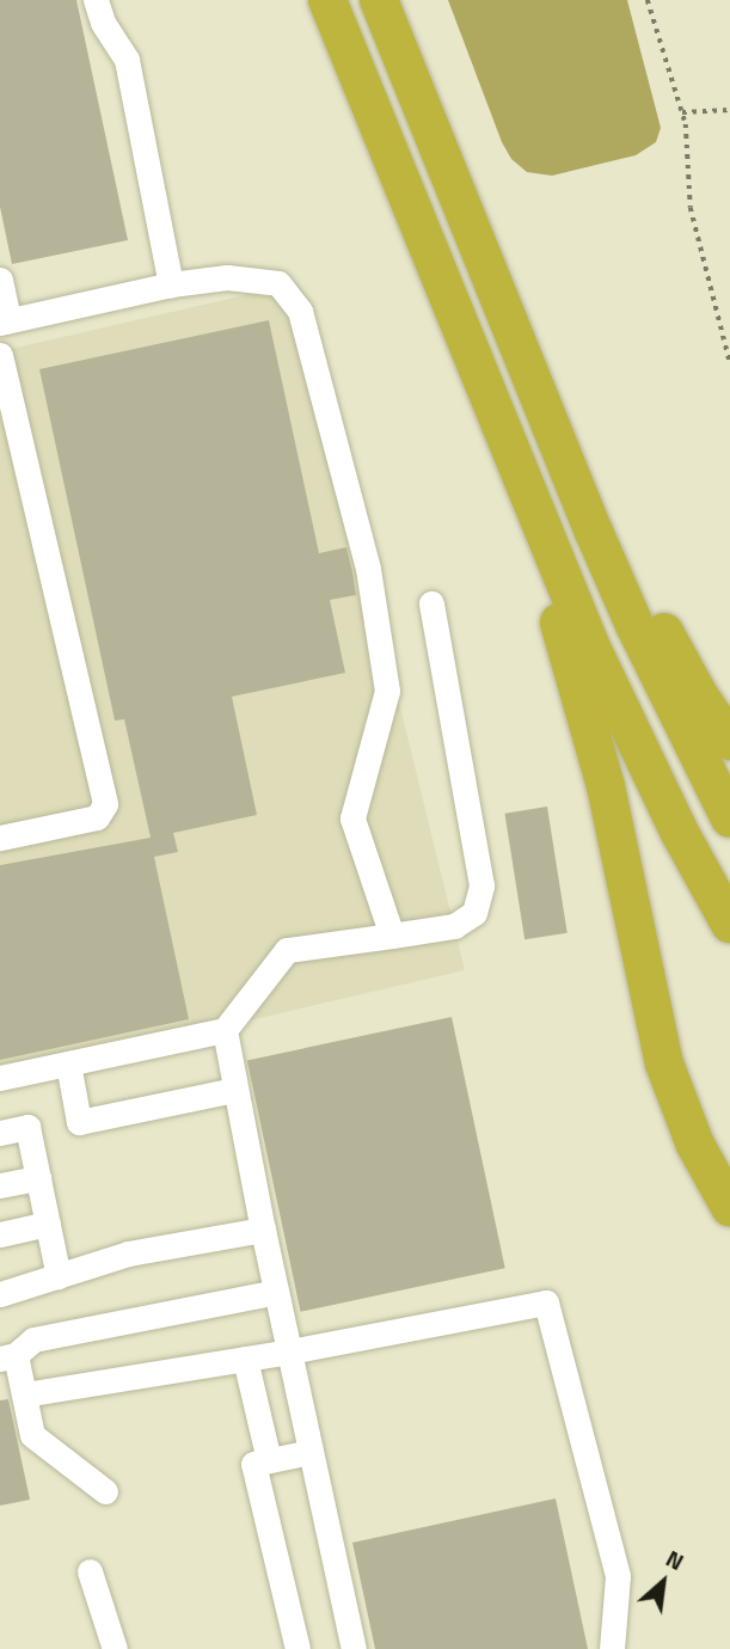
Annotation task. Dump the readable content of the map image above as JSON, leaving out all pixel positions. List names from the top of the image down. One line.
{"north":"top right"}
